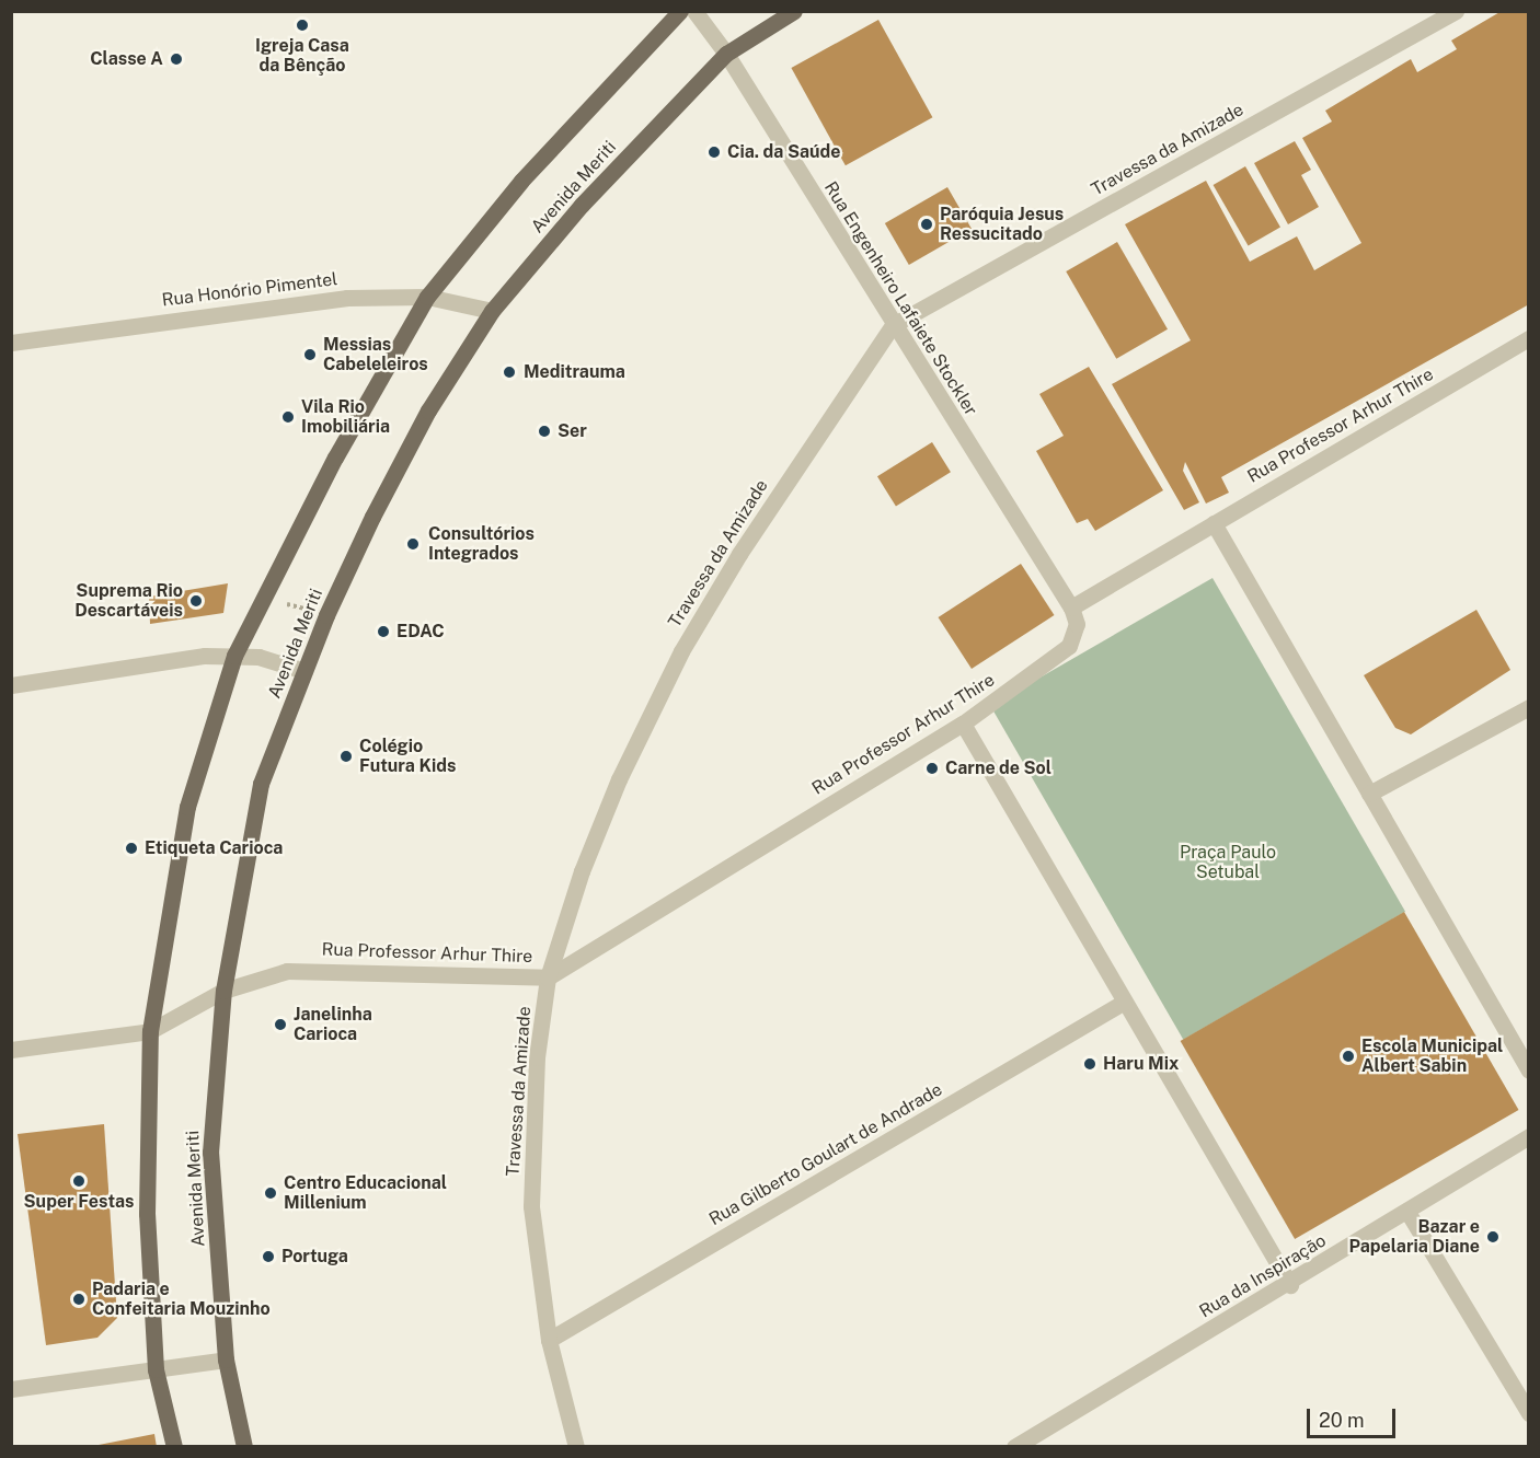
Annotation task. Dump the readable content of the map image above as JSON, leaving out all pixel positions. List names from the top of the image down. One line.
{"streets":{"main road":["Avenida Meriti"],"street":["Travessa da Amizade","Rua Honório Pimentel","Rua Engenheiro Lafaiete Stockler","Rua Professor Arhur Thire","Rua Gilberto Goulart de Andrade","Rua da Inspiração"]},"crossings":[["Travessa da Amizade","Rua Engenheiro Lafaiete Stockler"],["Travessa da Amizade","Rua Professor Arhur Thire"],["Travessa da Amizade","Rua Gilberto Goulart de Andrade"],["Avenida Meriti","Rua Honório Pimentel"],["Avenida Meriti","Rua Engenheiro Lafaiete Stockler"],["Avenida Meriti","Rua Professor Arhur Thire"],["Rua Engenheiro Lafaiete Stockler","Rua Professor Arhur Thire"]],"parks":["Praça Paulo Setubal"],"places":["Igreja Casa da Bênção","Classe A","Cia. da Saúde","Paróquia Jesus Ressucitado","Messias Cabeleleiros","Meditrauma","Vila Rio Imobiliária","Ser","Consultórios Integrados","Suprema Rio Descartáveis","EDAC","Colégio Futura Kids","Carne de Sol","Etiqueta Carioca","Janelinha Carioca","Escola Municipal Albert Sabin","Haru Mix","Super Festas","Centro Educacional Millenium","Bazar e Papelaria Diane","Portuga","Padaria e Confeitaria Mouzinho"],"scale_bar":"20 m"}
